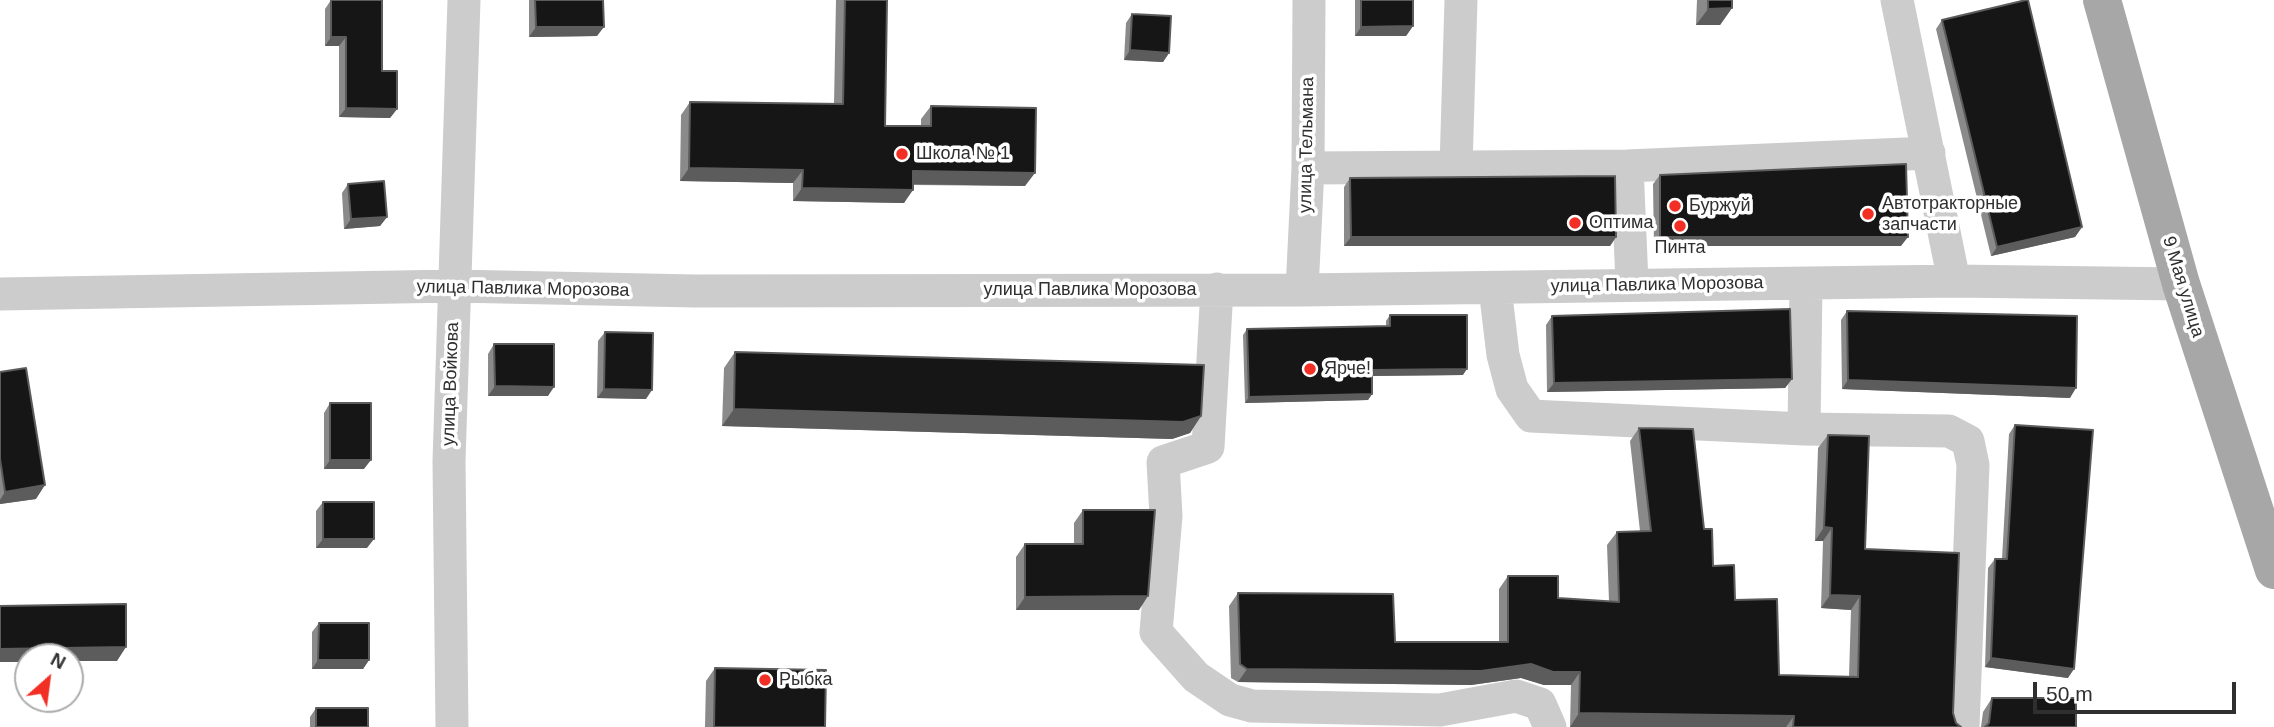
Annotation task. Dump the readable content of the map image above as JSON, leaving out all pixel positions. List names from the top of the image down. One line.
{"streets":{"main road":["9 Мая улица"],"street":["улица Тельмана","улица Павлика Морозова","улица Войкова"]},"crossings":[["улица Тельмана","улица Павлика Морозова"],["улица Павлика Морозова","9 Мая улица"],["улица Павлика Морозова","улица Войкова"]],"places":["Школа № 1","Буржуй","Автотракторные запчасти","Оптима","Пинта","Ярче!","Рыбка"],"scale_bar":"50 m","north":"top right"}
